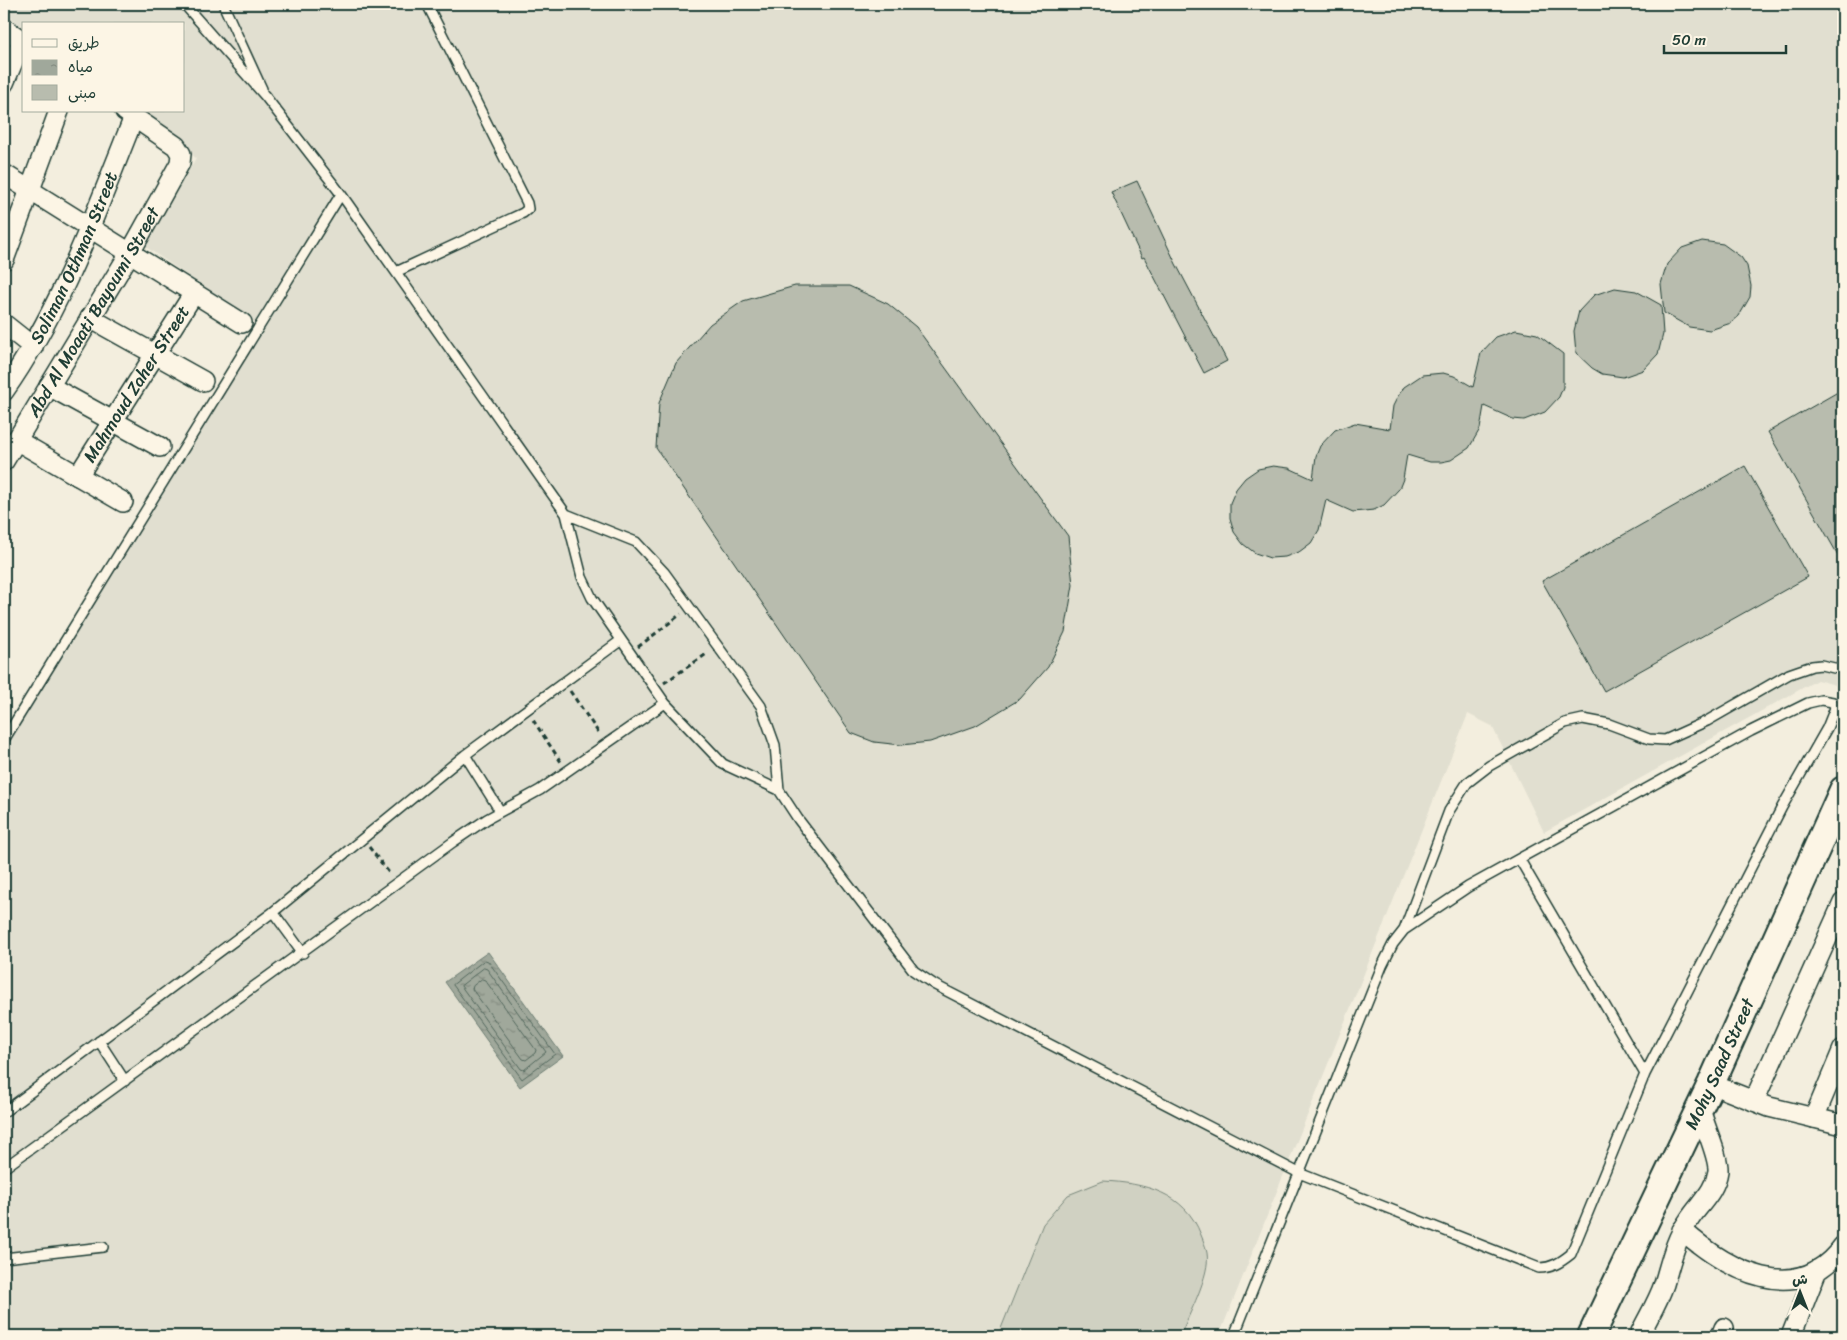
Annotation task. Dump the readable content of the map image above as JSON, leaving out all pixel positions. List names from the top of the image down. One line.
{"streets":{"street":["Soliman Othman Street","Abd Al Moaati Bayoumi Street","Mahmoud Zaher Street","Mohy Saad Street"]},"crossings":[["Soliman Othman Street","Abd Al Moaati Bayoumi Street"]],"legend":["طريق","مياه","مبنى"],"scale_bar":"50 m","north":"top"}
